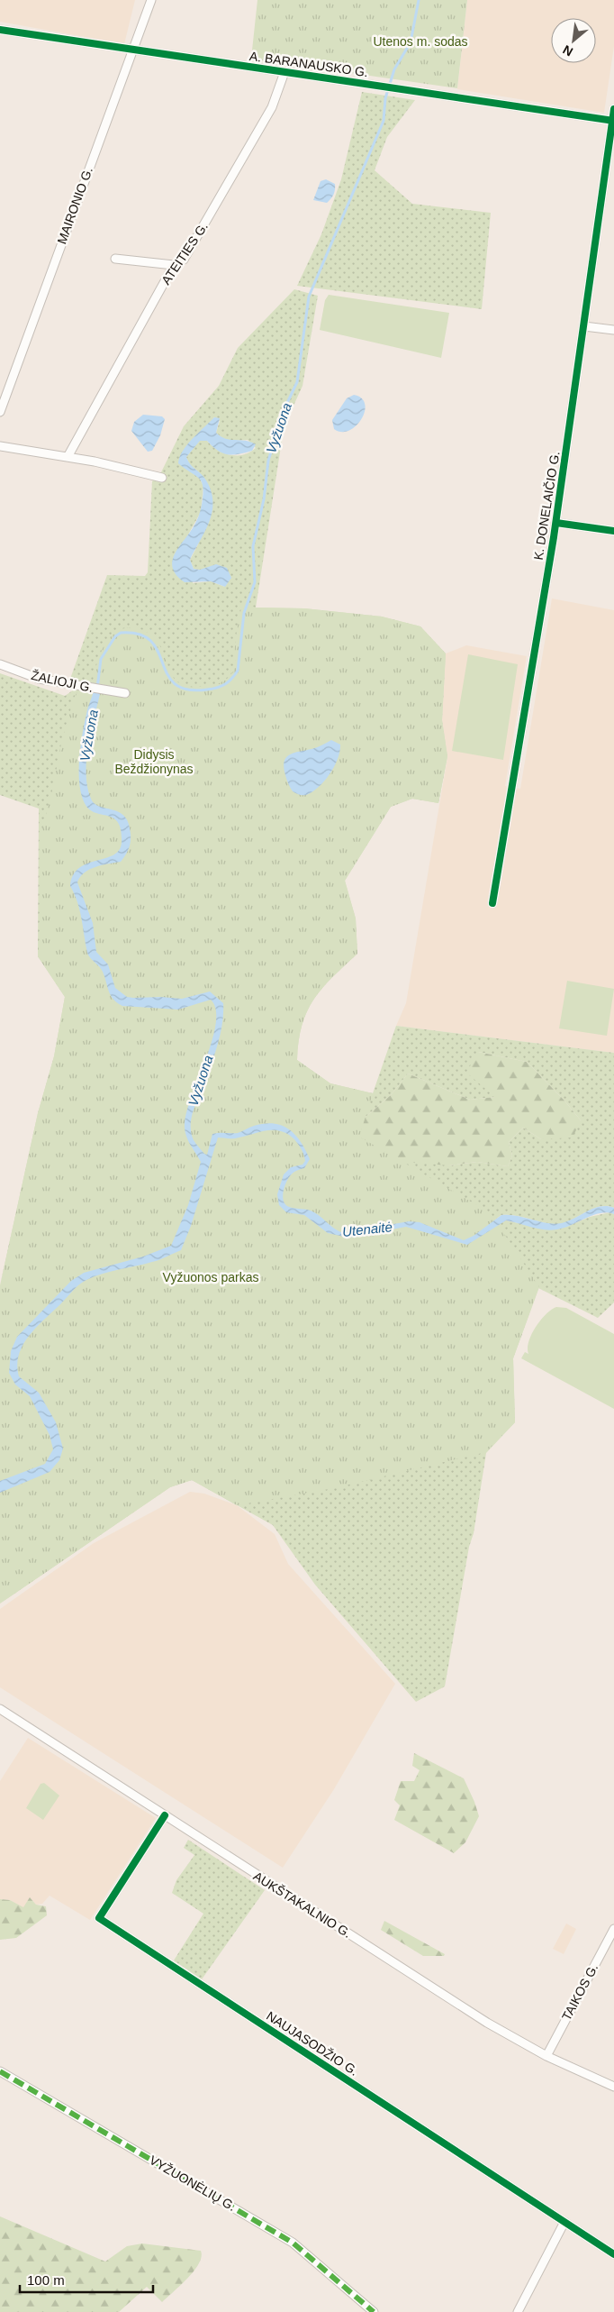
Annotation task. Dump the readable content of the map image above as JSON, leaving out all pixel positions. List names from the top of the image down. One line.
{"streets":{"street":["A. BARANAUSKO G.","MAIRONIO G.","ATEITIES G.","K. DONELAIČIO G.","ŽALIOJI G.","AUKŠTAKALNIO G.","TAIKOS G.","NAUJASODŽIO G.","VYŽUONĖLIŲ G."]},"crossings":[["A. BARANAUSKO G.","MAIRONIO G."],["A. BARANAUSKO G.","ATEITIES G."],["A. BARANAUSKO G.","K. DONELAIČIO G."],["AUKŠTAKALNIO G.","TAIKOS G."],["AUKŠTAKALNIO G.","NAUJASODŽIO G."]],"water":["Vyžuona","Utenaitė"],"parks":["Utenos m. sodas","Didysis Beždžionynas","Vyžuonos parkas"],"scale_bar":"100 m","north":"bottom left"}
